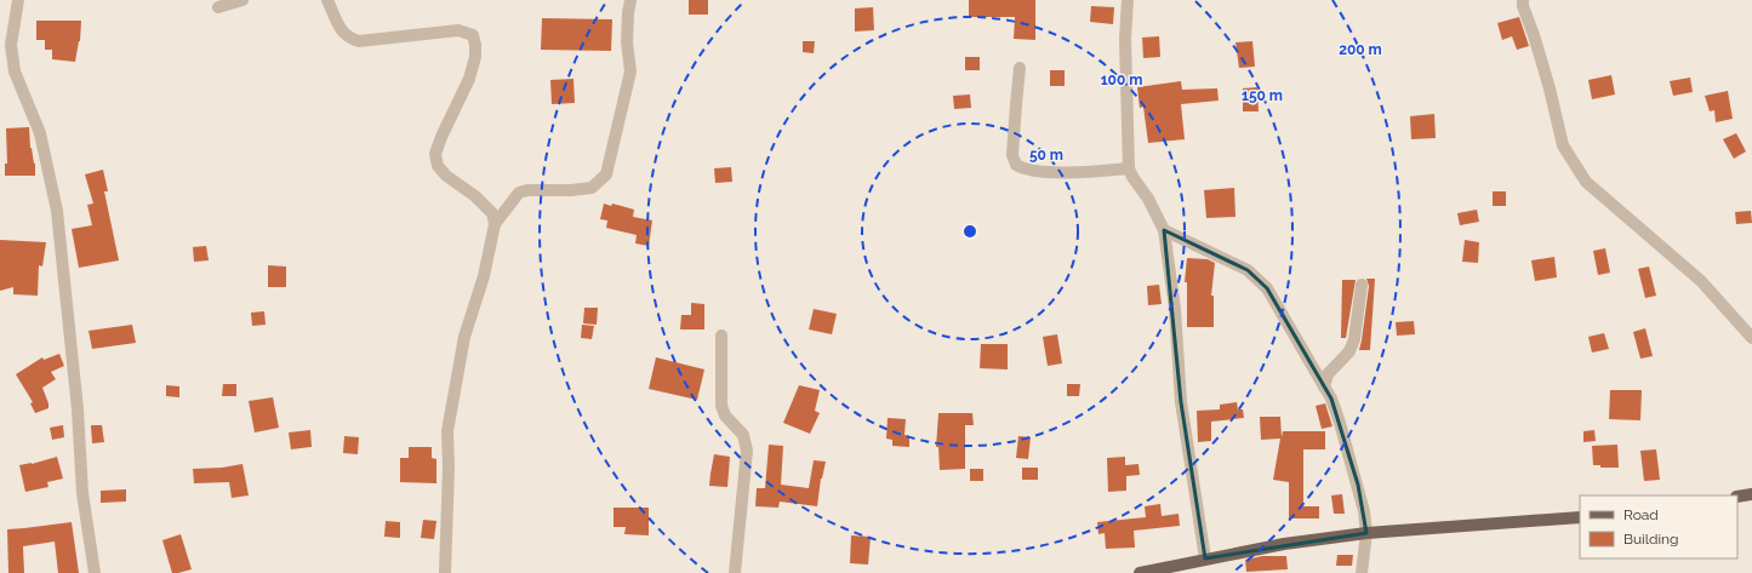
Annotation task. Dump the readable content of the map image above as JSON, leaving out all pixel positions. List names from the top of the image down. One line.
{"legend":["Road","Building"],"rings":["200 m","100 m","150 m","50 m"]}
